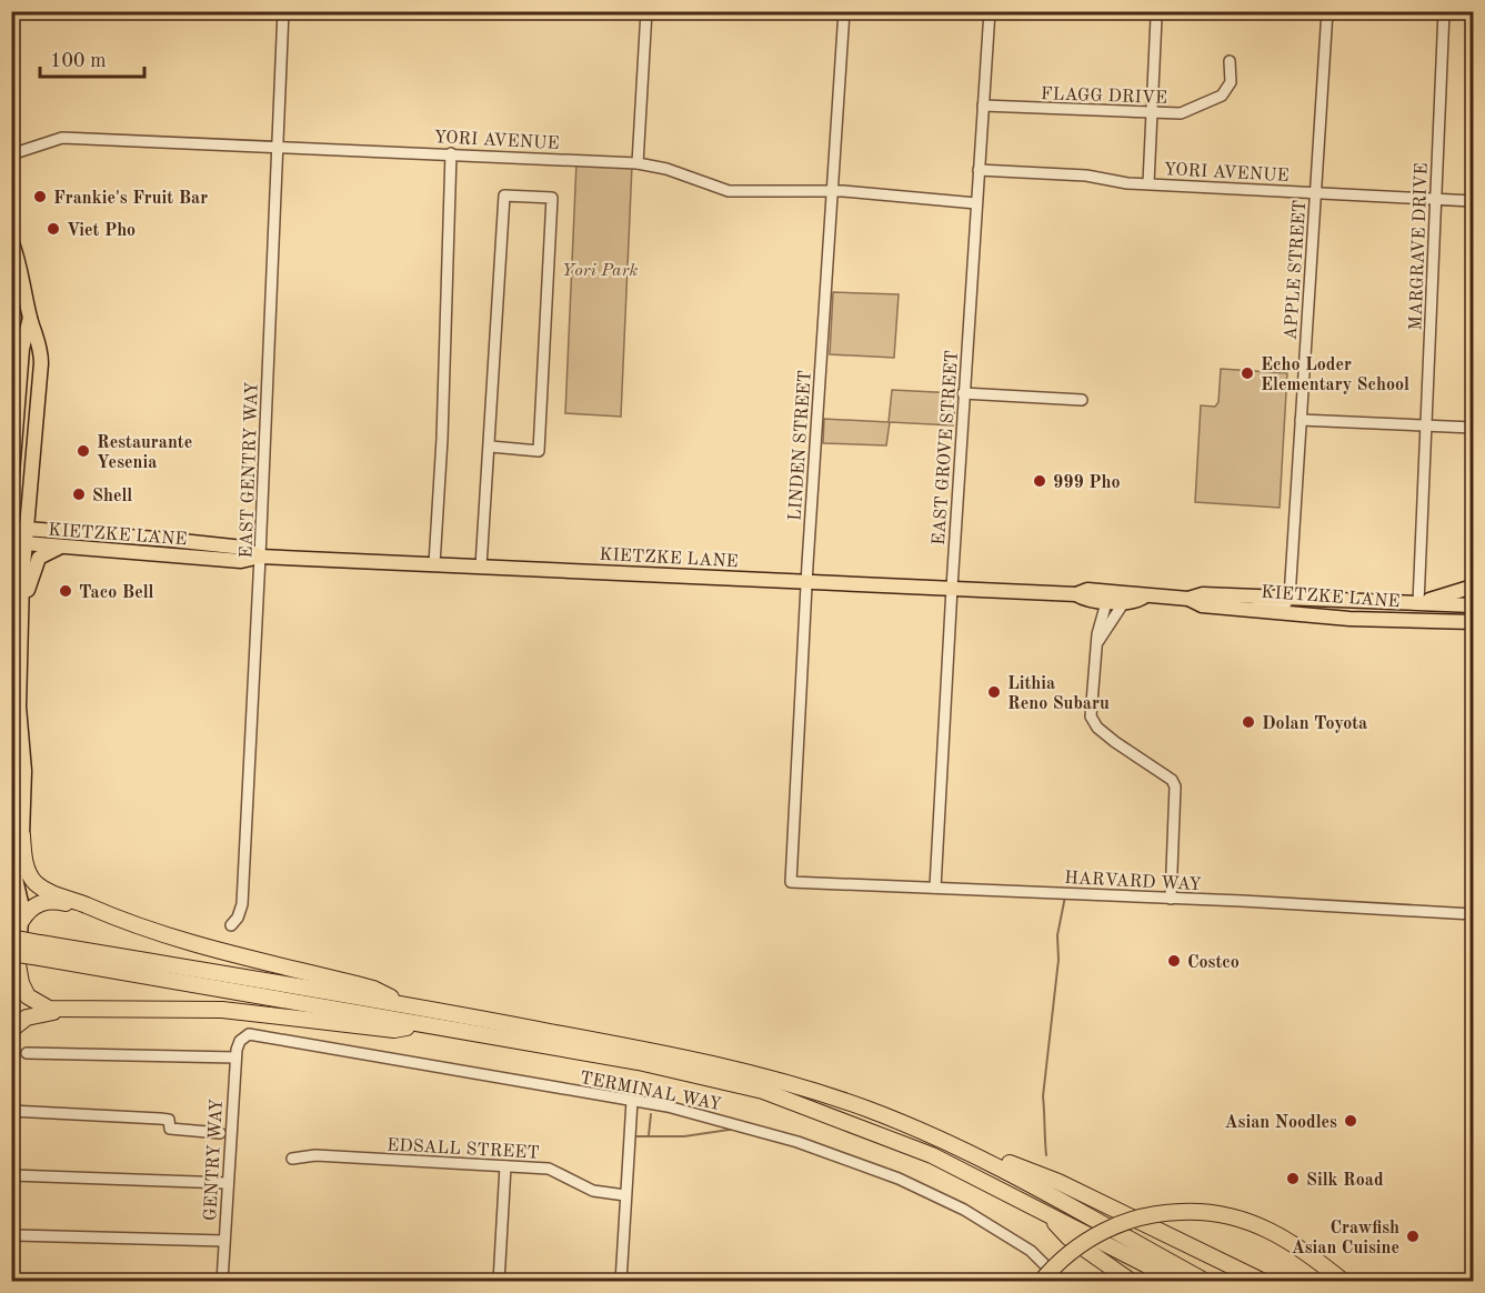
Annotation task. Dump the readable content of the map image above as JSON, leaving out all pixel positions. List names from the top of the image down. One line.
{"streets":{"main road":["KIETZKE LANE"],"street":["FLAGG DRIVE","YORI AVENUE","MARGRAVE DRIVE","APPLE STREET","LINDEN STREET","EAST GROVE STREET","EAST GENTRY WAY","HARVARD WAY","TERMINAL WAY","EDSALL STREET","GENTRY WAY"]},"crossings":[["FLAGG DRIVE","EAST GROVE STREET"],["YORI AVENUE","MARGRAVE DRIVE"],["YORI AVENUE","APPLE STREET"],["YORI AVENUE","LINDEN STREET"],["YORI AVENUE","EAST GROVE STREET"],["YORI AVENUE","EAST GENTRY WAY"],["MARGRAVE DRIVE","KIETZKE LANE"],["APPLE STREET","KIETZKE LANE"],["LINDEN STREET","KIETZKE LANE"],["LINDEN STREET","HARVARD WAY"],["EAST GROVE STREET","KIETZKE LANE"],["EAST GROVE STREET","HARVARD WAY"],["EAST GENTRY WAY","KIETZKE LANE"],["TERMINAL WAY","GENTRY WAY"]],"parks":["Yori Park"],"places":["Frankie's Fruit Bar","Viet Pho","Echo Loder Elementary School","Restaurante Yesenia","999 Pho","Shell","Taco Bell","Lithia Reno Subaru","Dolan Toyota","Costco","Asian Noodles","Silk Road","Crawfish Asian Cuisine"],"scale_bar":"100 m"}
